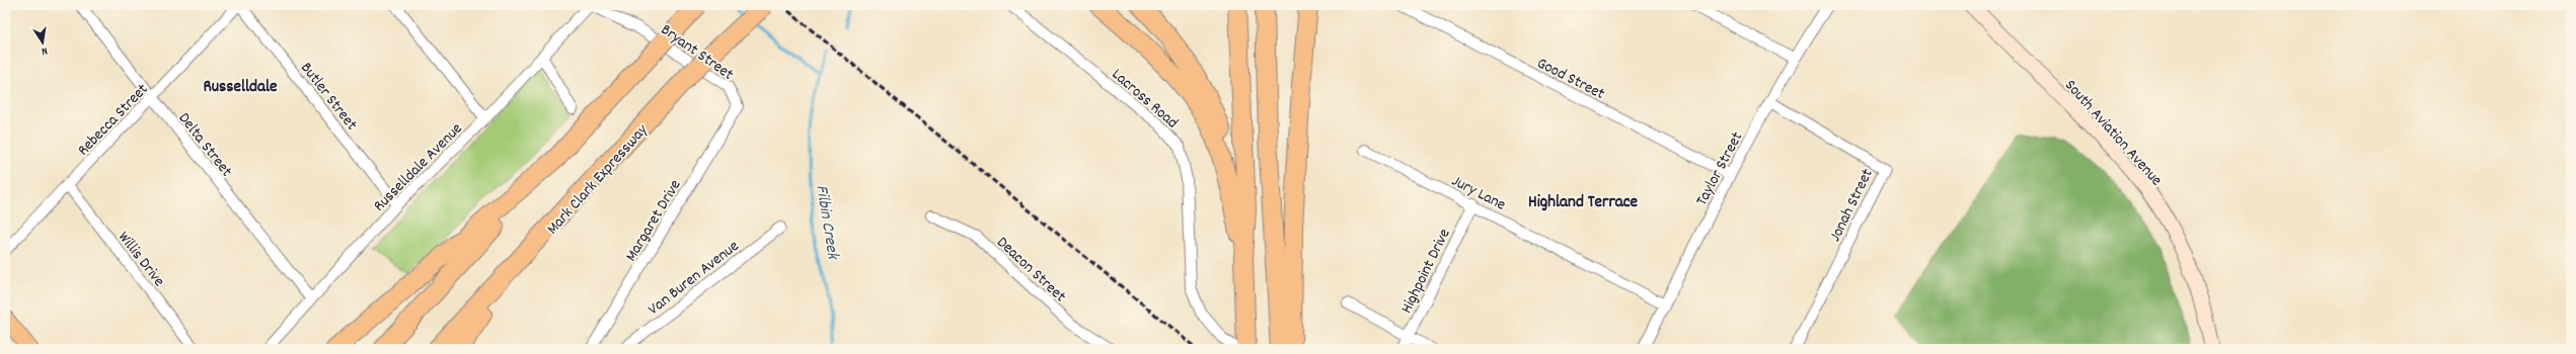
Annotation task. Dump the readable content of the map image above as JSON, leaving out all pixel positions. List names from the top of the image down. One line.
{"streets":{"highway":["Mark Clark Expressway"],"street":["Bryant Street","Good Street","Butler Street","Lacross Road","Rebecca Street","South Aviation Avenue","Delta Street","Russelldale Avenue","Taylor Street","Jury Lane","Jonah Street","Margaret Drive","Willis Drive","Deacon Street","Highpoint Drive","Van Buren Avenue"]},"crossings":[["Bryant Street","Russelldale Avenue"],["Bryant Street","Margaret Drive"],["Good Street","Taylor Street"],["Butler Street","Rebecca Street"],["Butler Street","Russelldale Avenue"],["Rebecca Street","Delta Street"],["Rebecca Street","Willis Drive"],["Delta Street","Russelldale Avenue"],["Taylor Street","Jury Lane"],["Taylor Street","Jonah Street"],["Jury Lane","Highpoint Drive"]],"districts":["Russelldale","Highland Terrace"],"water":["Filbin Creek"],"north":"bottom"}
